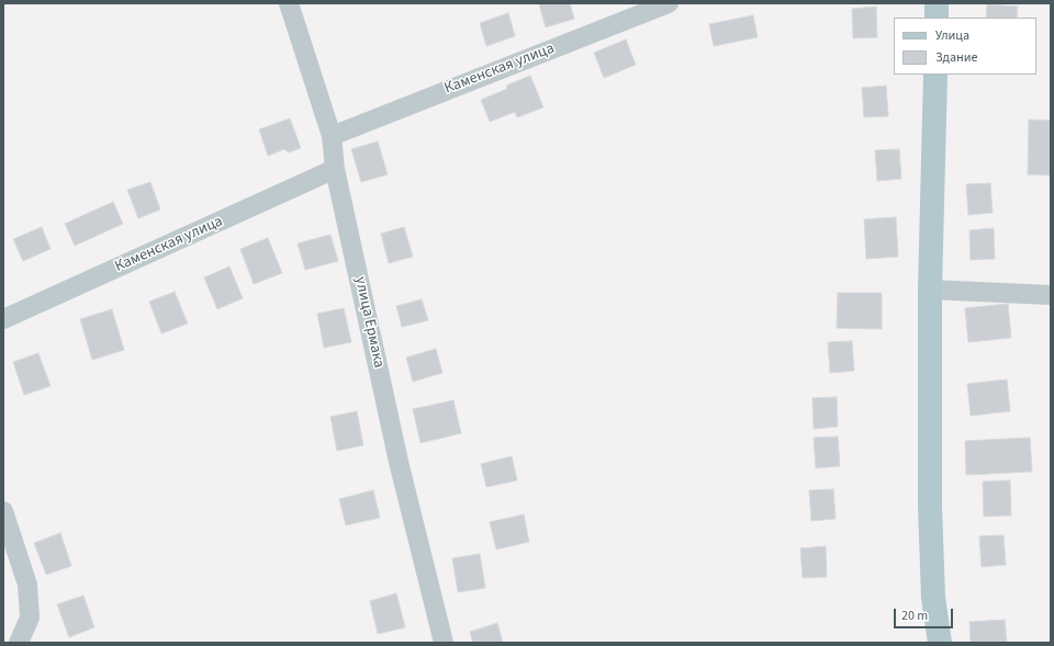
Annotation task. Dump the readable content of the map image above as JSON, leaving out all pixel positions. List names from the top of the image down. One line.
{"streets":{"street":["Каменская улица","улица Ермака"]},"crossings":[["Каменская улица","улица Ермака"]],"legend":["Улица","Здание"],"scale_bar":"20 m"}
